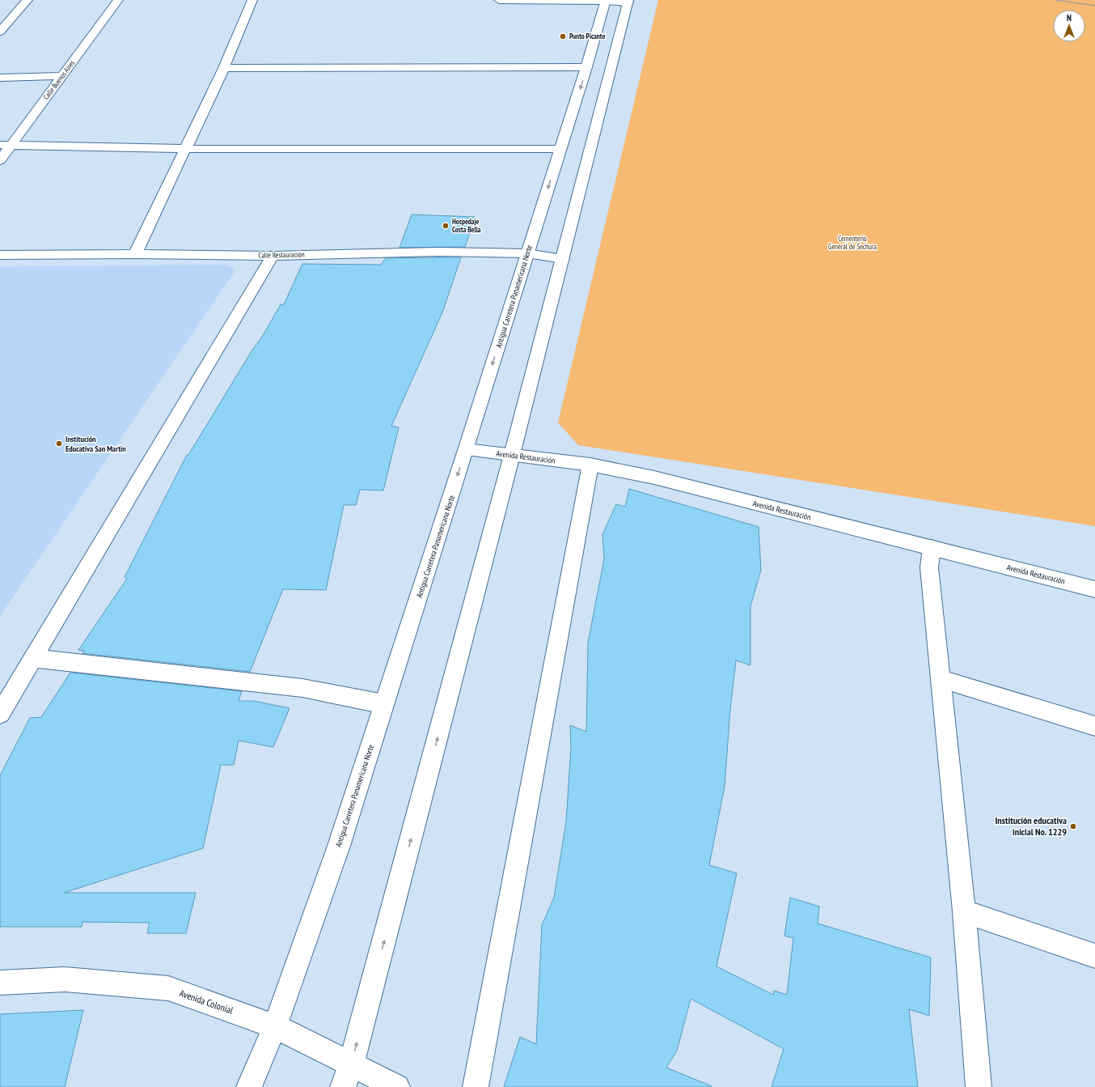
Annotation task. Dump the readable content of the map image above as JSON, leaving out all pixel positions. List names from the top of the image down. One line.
{"streets":{"street":["Calle Buenos Aires","Calle Restauración","Antigua Carretera Panamericana Norte","Avenida Restauración","Avenida Colonial"]},"crossings":[["Calle Restauración","Antigua Carretera Panamericana Norte"],["Antigua Carretera Panamericana Norte","Avenida Restauración"],["Antigua Carretera Panamericana Norte","Avenida Colonial"]],"parks":["Cementerio General de Sechura"],"places":["Punto Picante","Hospedaje Costa Bella","Institución Educativa San Martin","Institución educativa inicial No. 1229"],"north":"top"}
